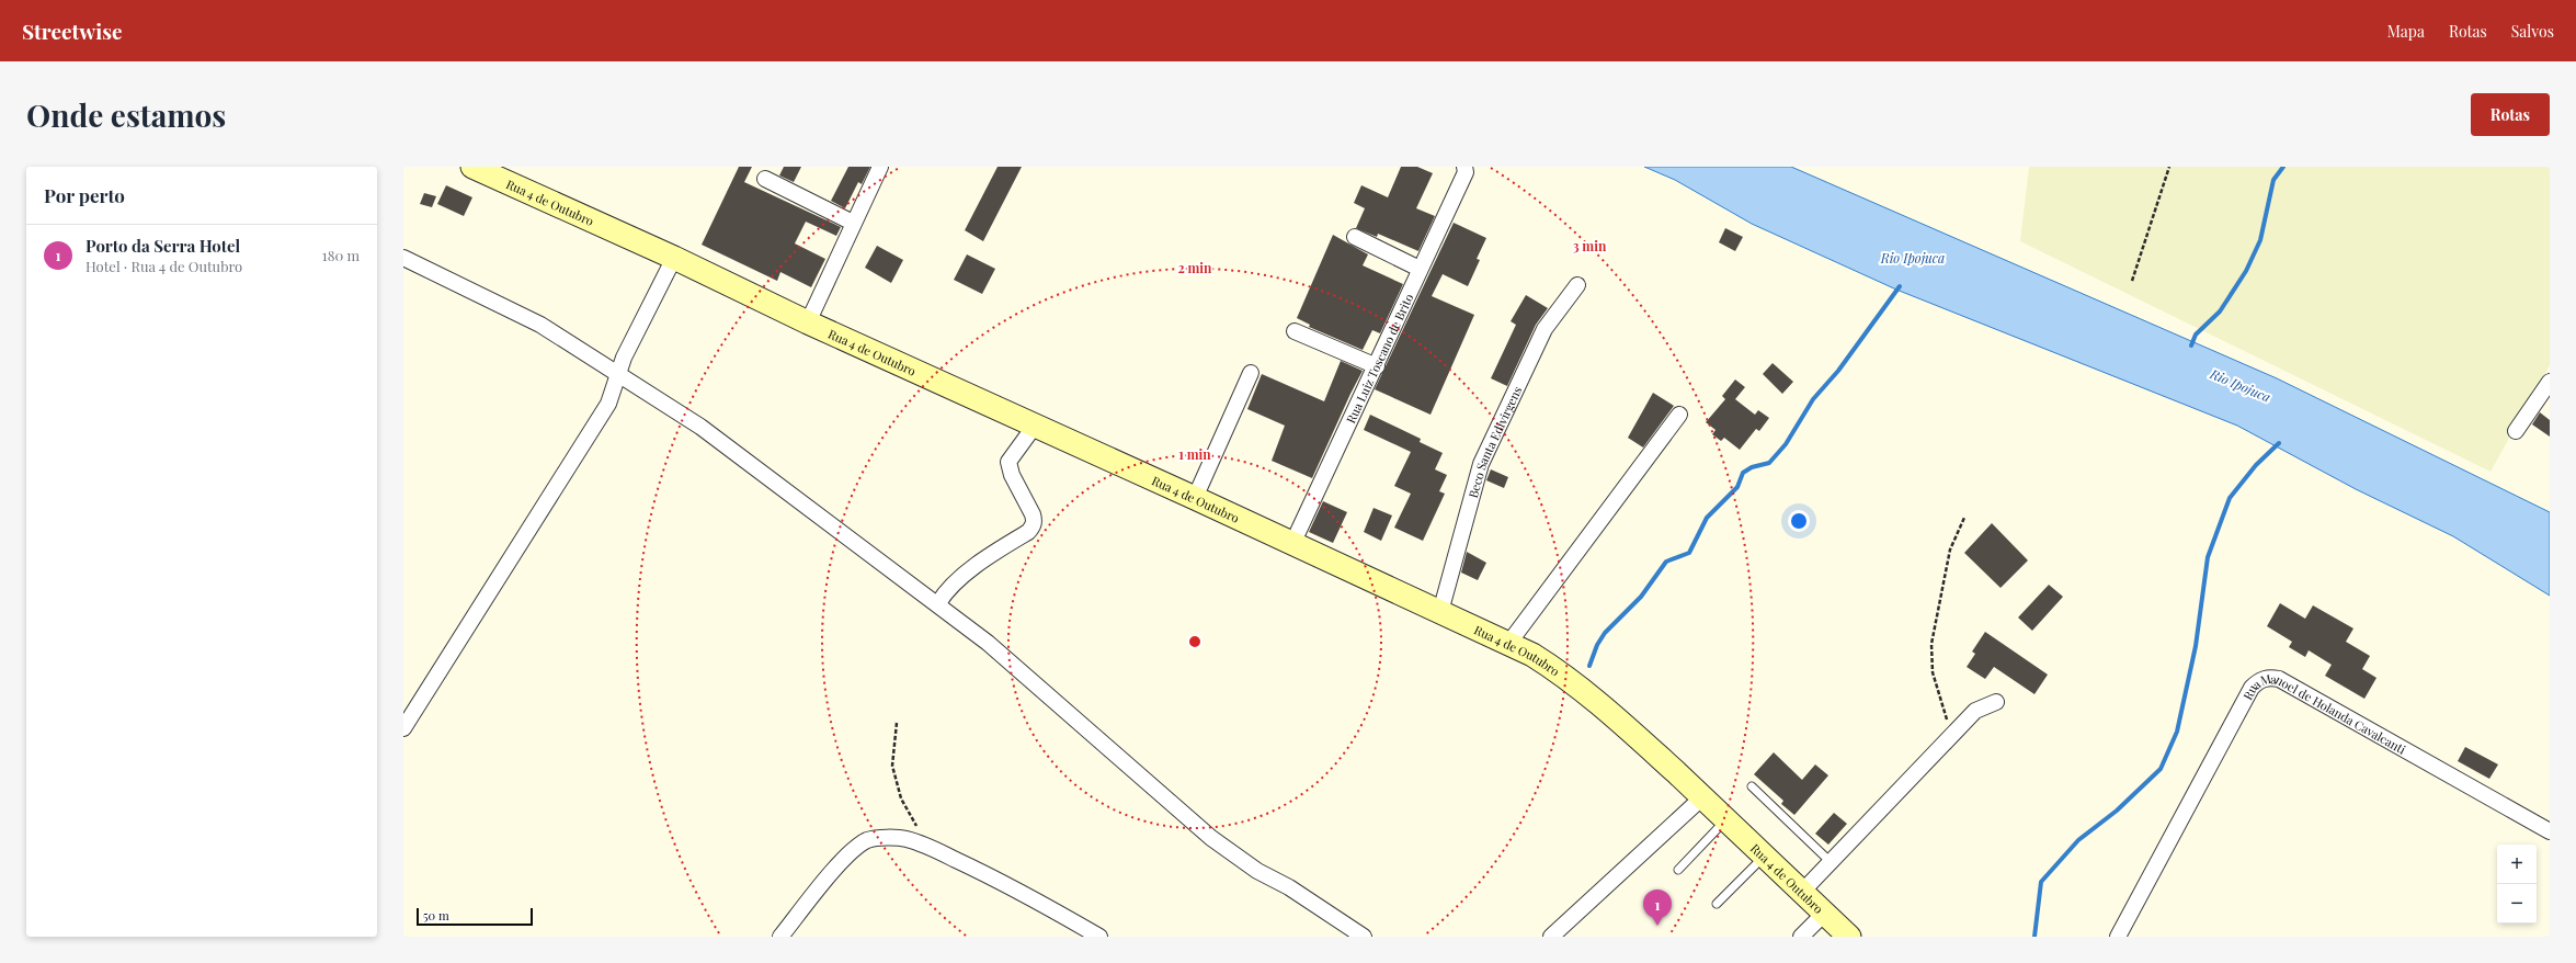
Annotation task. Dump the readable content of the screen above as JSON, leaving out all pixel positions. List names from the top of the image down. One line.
{"streets":{"main road":["Rua 4 de Outubro"],"street":["Rua Luiz Toscano de Brito","Beco Santa Edivirgens","Rua Manoel de Holanda Cavalcanti"]},"crossings":[["Rua 4 de Outubro","Rua Luiz Toscano de Brito"],["Rua 4 de Outubro","Beco Santa Edivirgens"]],"water":["Rio Ipojuca"],"scale_bar":"50 m","page":{"header":"Streetwise","nav":["Mapa","Rotas","Salvos"],"buttons":"Rotas","title":"Onde estamos","heading":"Por perto","list":[{"mark":"1","name":"Porto da Serra Hotel","note":"Hotel · Rua 4 de Outubro","value":"180 m"}],"map_buttons":["+","−"],"pins":"1","scale":"50 m"},"rings":["3 min","2 min","1 min"]}
